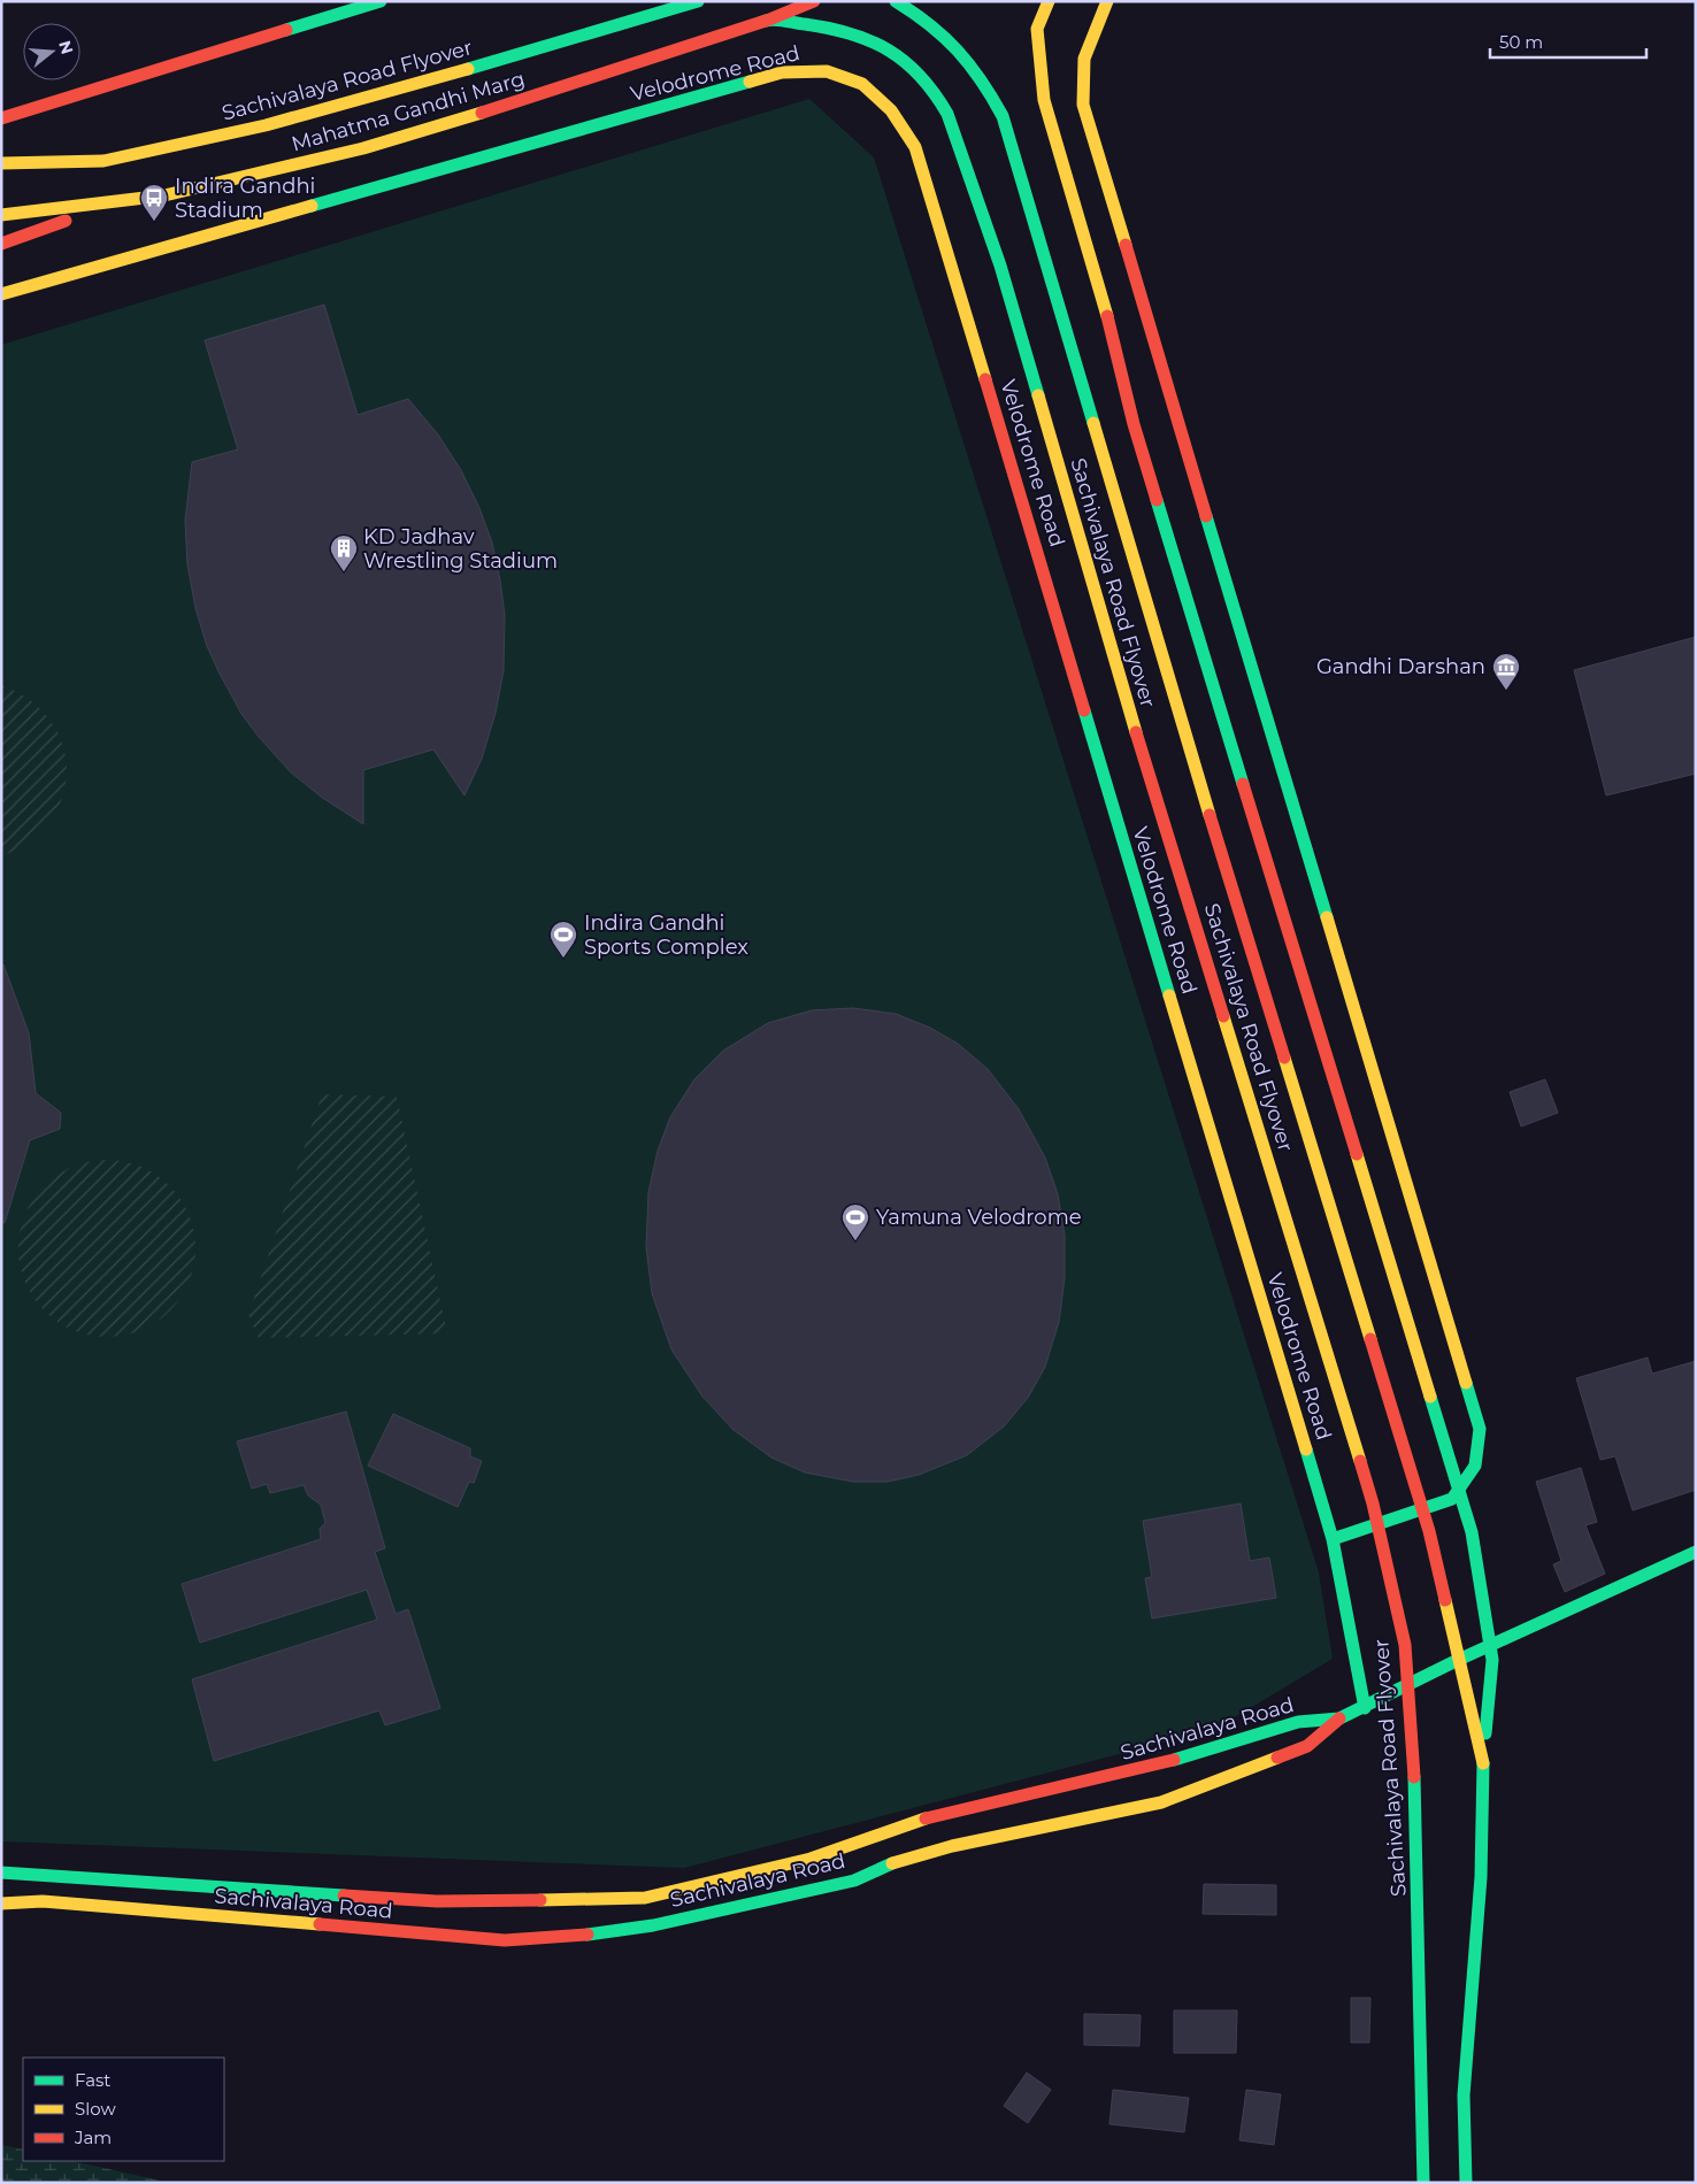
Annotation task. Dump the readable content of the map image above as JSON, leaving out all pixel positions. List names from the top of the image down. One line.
{"streets":{"main road":["Velodrome Road","Sachivalaya Road Flyover","Mahatma Gandhi Marg","Sachivalaya Road"]},"crossings":[["Sachivalaya Road Flyover","Mahatma Gandhi Marg"]],"places":{"bus stop":["Indira Gandhi Stadium"],"building":["KD Jadhav Wrestling Stadium"],"museum":["Gandhi Darshan"],"sports":["Indira Gandhi Sports Complex","Yamuna Velodrome"]},"legend":["Fast","Slow","Jam"],"scale_bar":"50 m","north":"right"}
